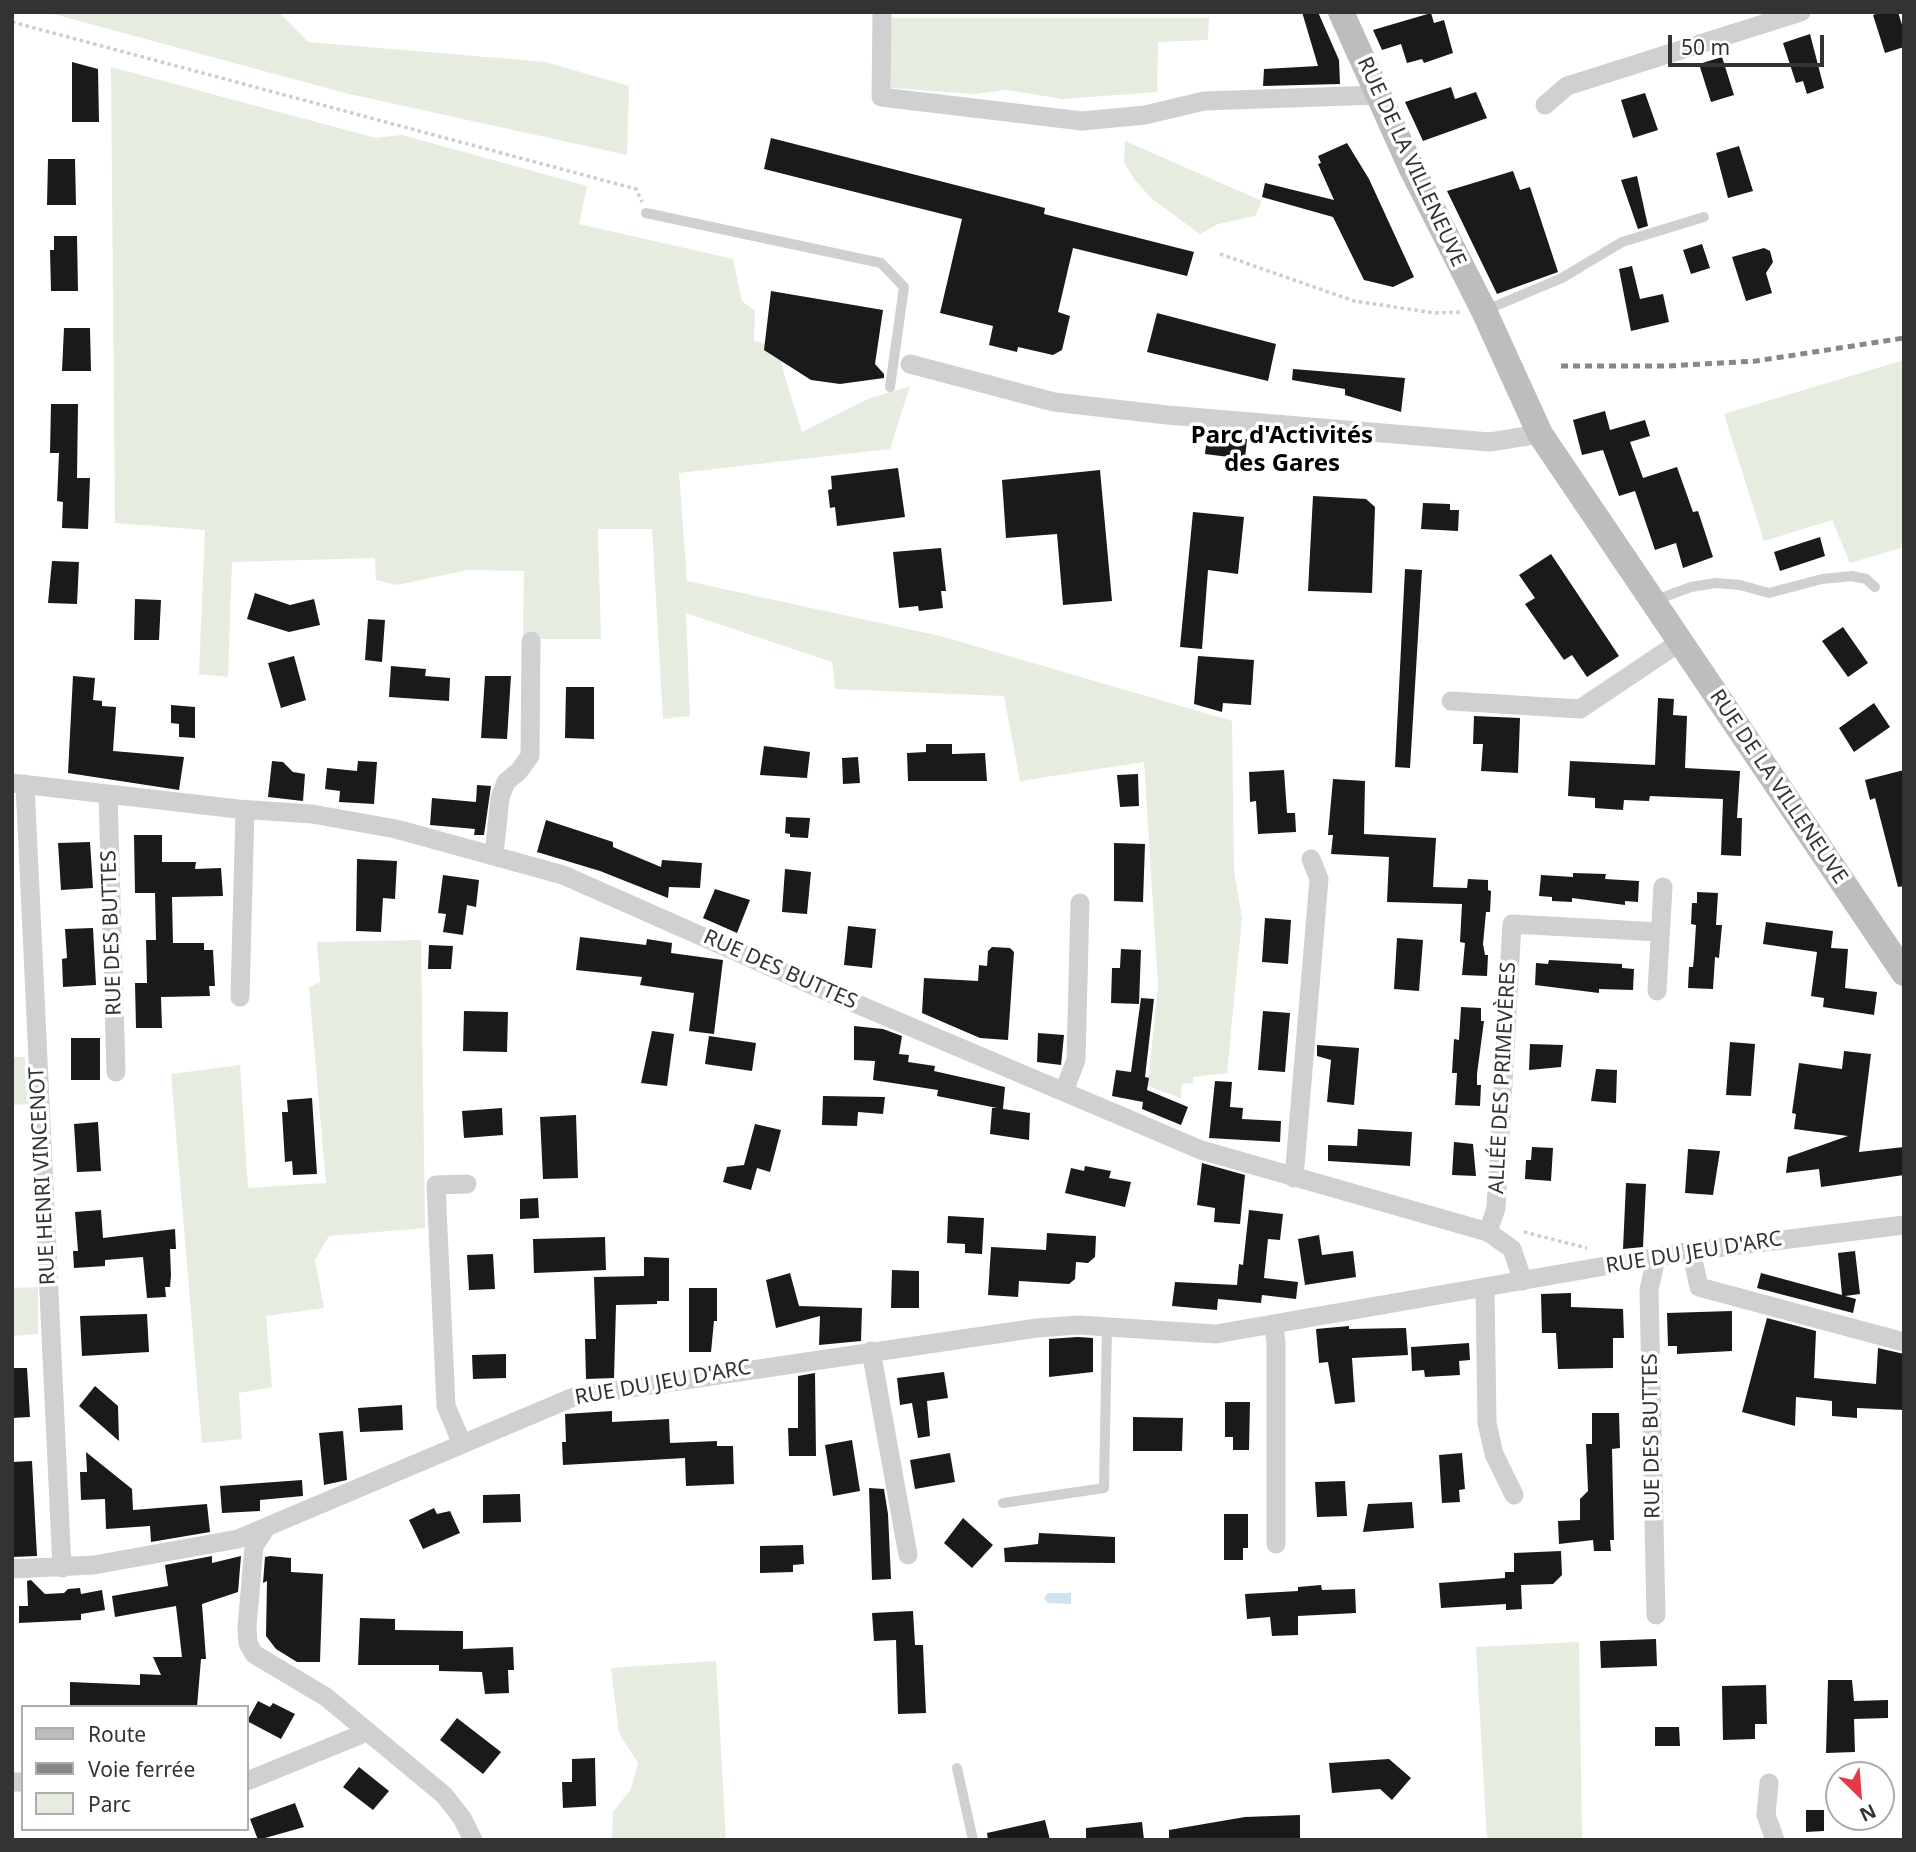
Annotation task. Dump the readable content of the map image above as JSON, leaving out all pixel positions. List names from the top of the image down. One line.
{"streets":{"main road":["RUE DE LA VILLENEUVE"],"street":["RUE DES BUTTES","ALLÉE DES PRIMEVÈRES","RUE HENRI VINCENOT","RUE DU JEU D'ARC"]},"crossings":[["RUE DES BUTTES","ALLÉE DES PRIMEVÈRES"],["RUE DES BUTTES","RUE HENRI VINCENOT"],["RUE DES BUTTES","RUE DU JEU D'ARC"],["RUE HENRI VINCENOT","RUE DU JEU D'ARC"]],"districts":["Parc d'Activités des Gares"],"legend":["Route","Voie ferrée","Parc"],"scale_bar":"50 m","north":"bottom right"}
